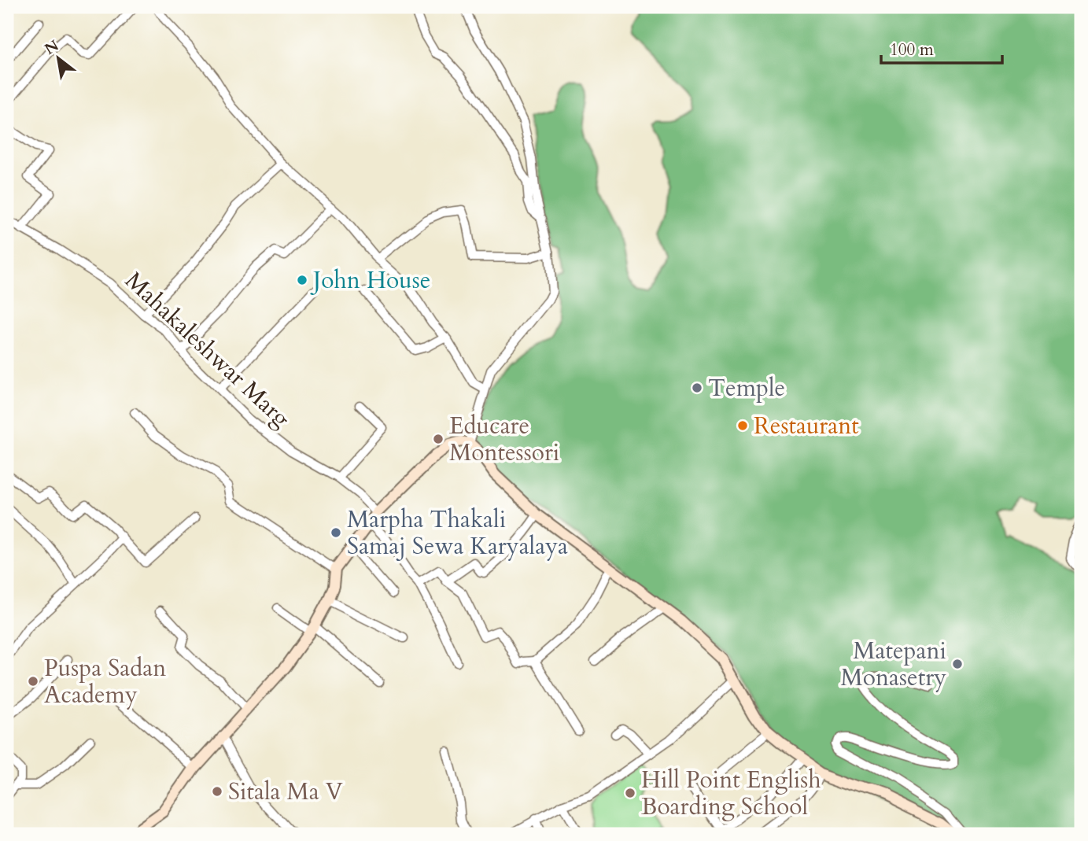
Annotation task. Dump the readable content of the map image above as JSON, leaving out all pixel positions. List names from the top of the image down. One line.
{"streets":{"street":["Mahakaleshwar Marg"]},"places":["John House","Temple","Restaurant","Educare Montessori","Marpha Thakali Samaj Sewa Karyalaya","Matepani Monasetry","Puspa Sadan Academy","Sitala Ma V","Hill Point English Boarding School"],"scale_bar":"100 m","north":"top left"}
